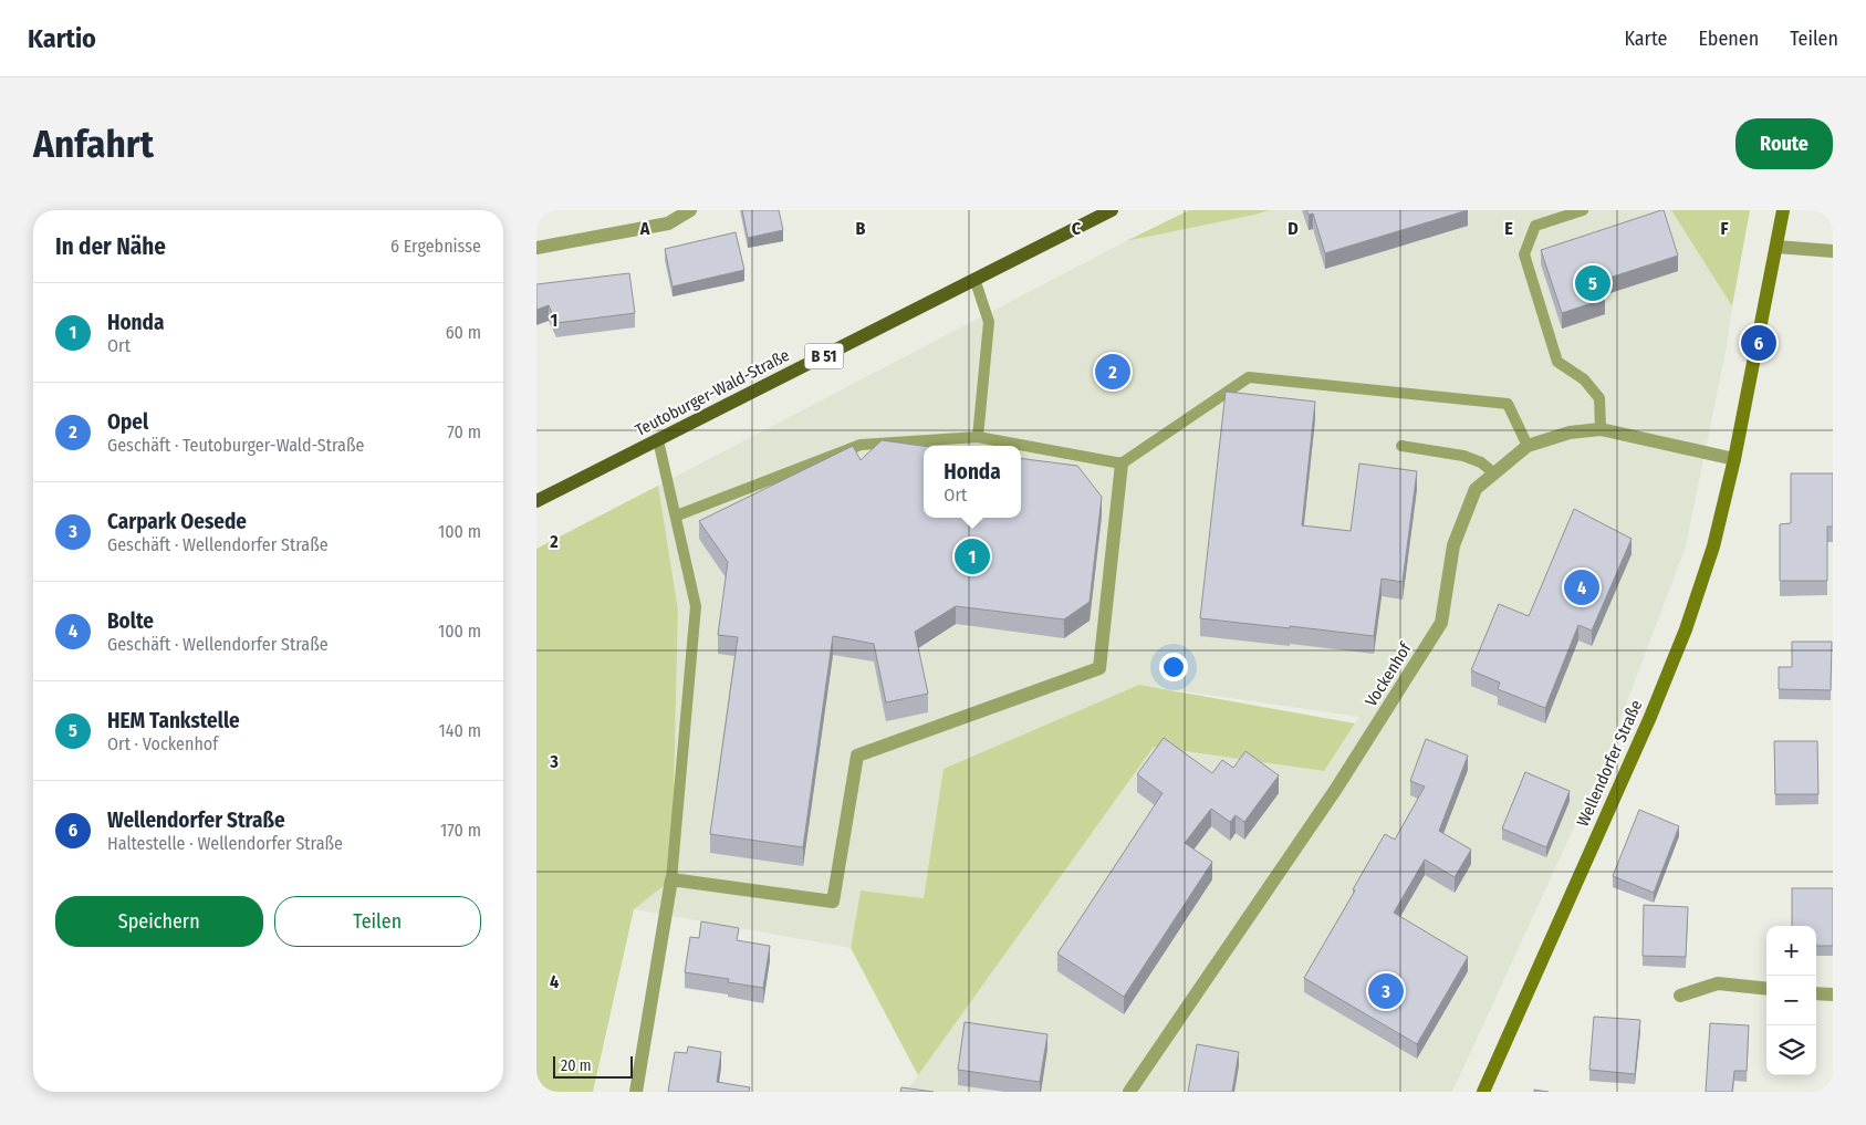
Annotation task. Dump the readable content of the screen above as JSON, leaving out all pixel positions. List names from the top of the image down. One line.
{"streets":{"main road":["B 51","Teutoburger-Wald-Straße"],"street":["Vockenhof","Wellendorfer Straße"]},"crossings":[["Vockenhof","Wellendorfer Straße"]],"scale_bar":"20 m","page":{"header":"Kartio","nav":["Karte","Ebenen","Teilen"],"buttons":["Route",["Speichern","Teilen"]],"title":"Anfahrt","heading":["In der Nähe","6 Ergebnisse"],"pins":["5","6","2","1","4","3"],"list":[{"mark":"1","name":"Honda","note":"Ort","value":"60 m"},{"mark":"2","name":"Opel","note":"Geschäft · Teutoburger-Wald-Straße","value":"70 m"},{"mark":"3","name":"Carpark Oesede","note":"Geschäft · Wellendorfer Straße","value":"100 m"},{"mark":"4","name":"Bolte","note":"Geschäft · Wellendorfer Straße","value":"100 m"},{"mark":"5","name":"HEM Tankstelle","note":"Ort · Vockenhof","value":"140 m"},{"mark":"6","name":"Wellendorfer Straße","note":"Haltestelle · Wellendorfer Straße","value":"170 m"}],"popup":["Honda","Ort"],"map_buttons":["+","−"],"scale":"20 m"},"grid":{"columns":["A","B","C","D","E","F"],"rows":["1","2","3","4"]}}
